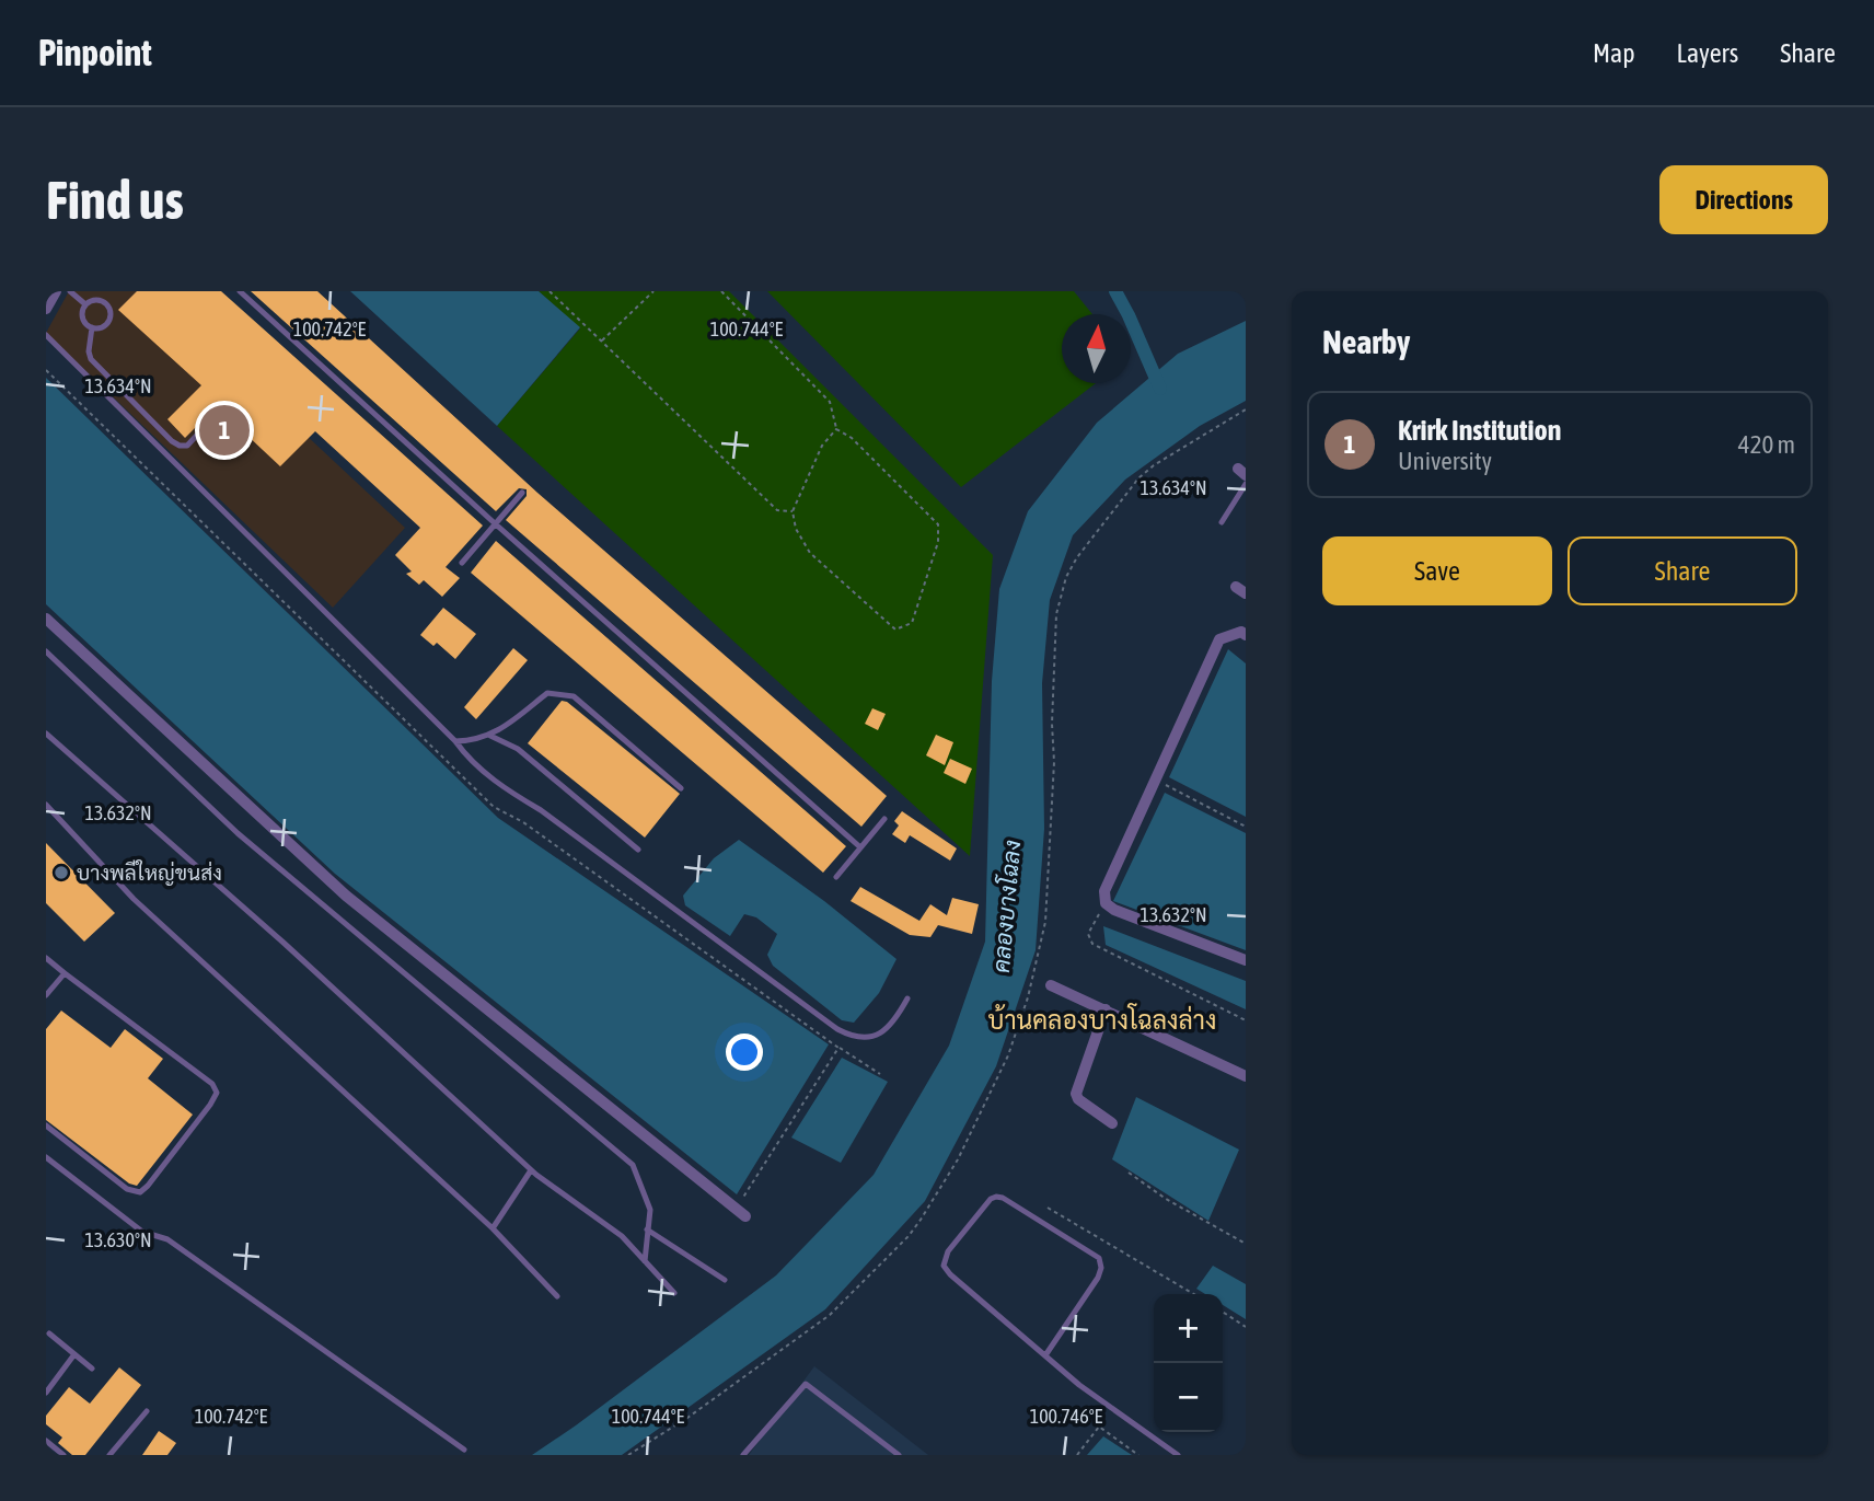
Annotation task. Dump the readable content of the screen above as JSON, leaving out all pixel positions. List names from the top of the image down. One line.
{"districts":["บ้านคลองบางโฉลงล่าง"],"water":["คลองบางโฉลง"],"places":["บางพลีใหญ่ขนส่ง"],"north":"top","page":{"header":"Pinpoint","nav":["Map","Layers","Share"],"buttons":["Directions",["Save","Share"]],"title":"Find us","heading":"Nearby","list":[{"mark":"1","name":"Krirk Institution","note":"University","value":"420 m"}],"pins":"1","map_buttons":["+","−"]},"coordinates":["100.742°E","100.744°E","13.634°N","13.632°N","13.630°N","100.746°E"]}
